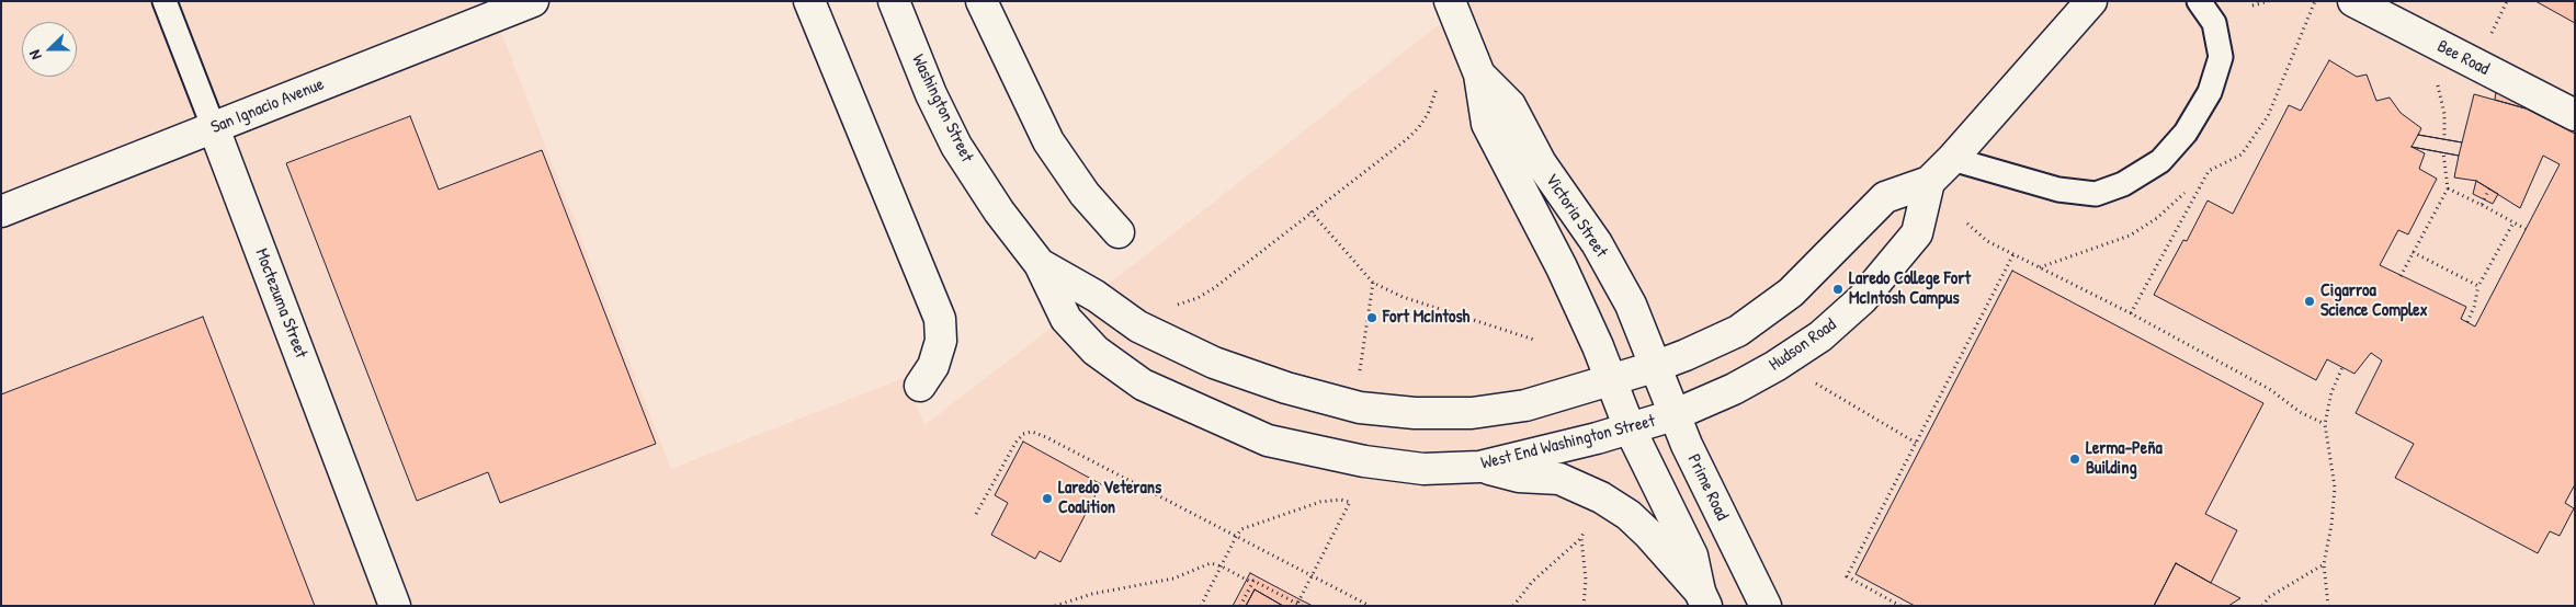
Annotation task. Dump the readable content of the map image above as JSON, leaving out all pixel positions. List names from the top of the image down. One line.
{"streets":{"street":["Bee Road","San Ignacio Avenue","Washington Street","Victoria Street","Moctezuma Street","Hudson Road","West End Washington Street","Prime Road"]},"crossings":[["San Ignacio Avenue","Moctezuma Street"],["Washington Street","West End Washington Street"],["Victoria Street","Prime Road"],["Hudson Road","West End Washington Street"],["Hudson Road","Prime Road"],["West End Washington Street","Prime Road"]],"places":["Laredo College Fort McIntosh Campus","Cigarroa Science Complex","Fort McIntosh","Lerma-Peña Building","Laredo Veterans Coalition"],"north":"left"}
